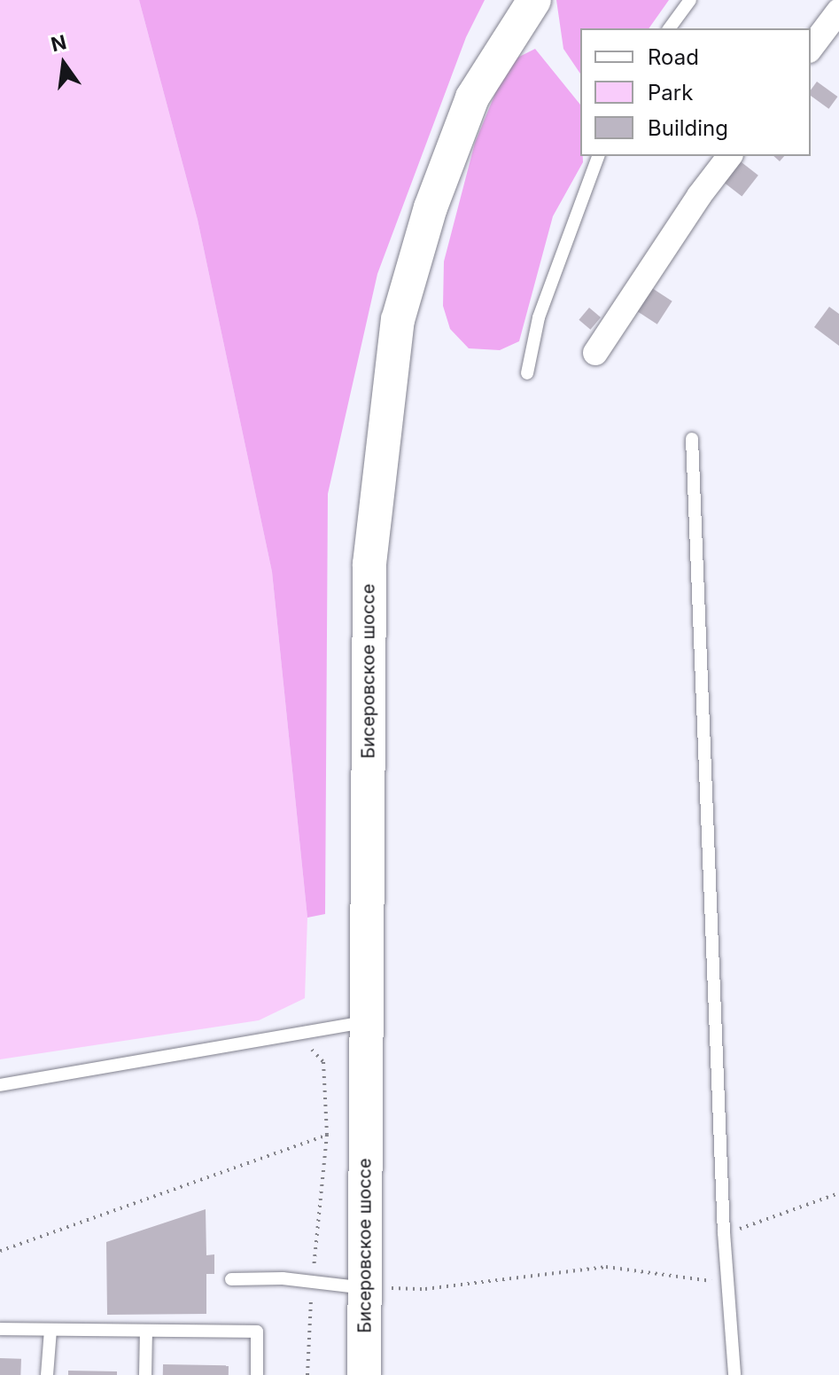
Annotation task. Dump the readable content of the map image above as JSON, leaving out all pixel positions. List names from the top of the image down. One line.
{"streets":{"main road":["Бисеровское шоссе"]},"legend":["Road","Park","Building"],"north":"top"}
